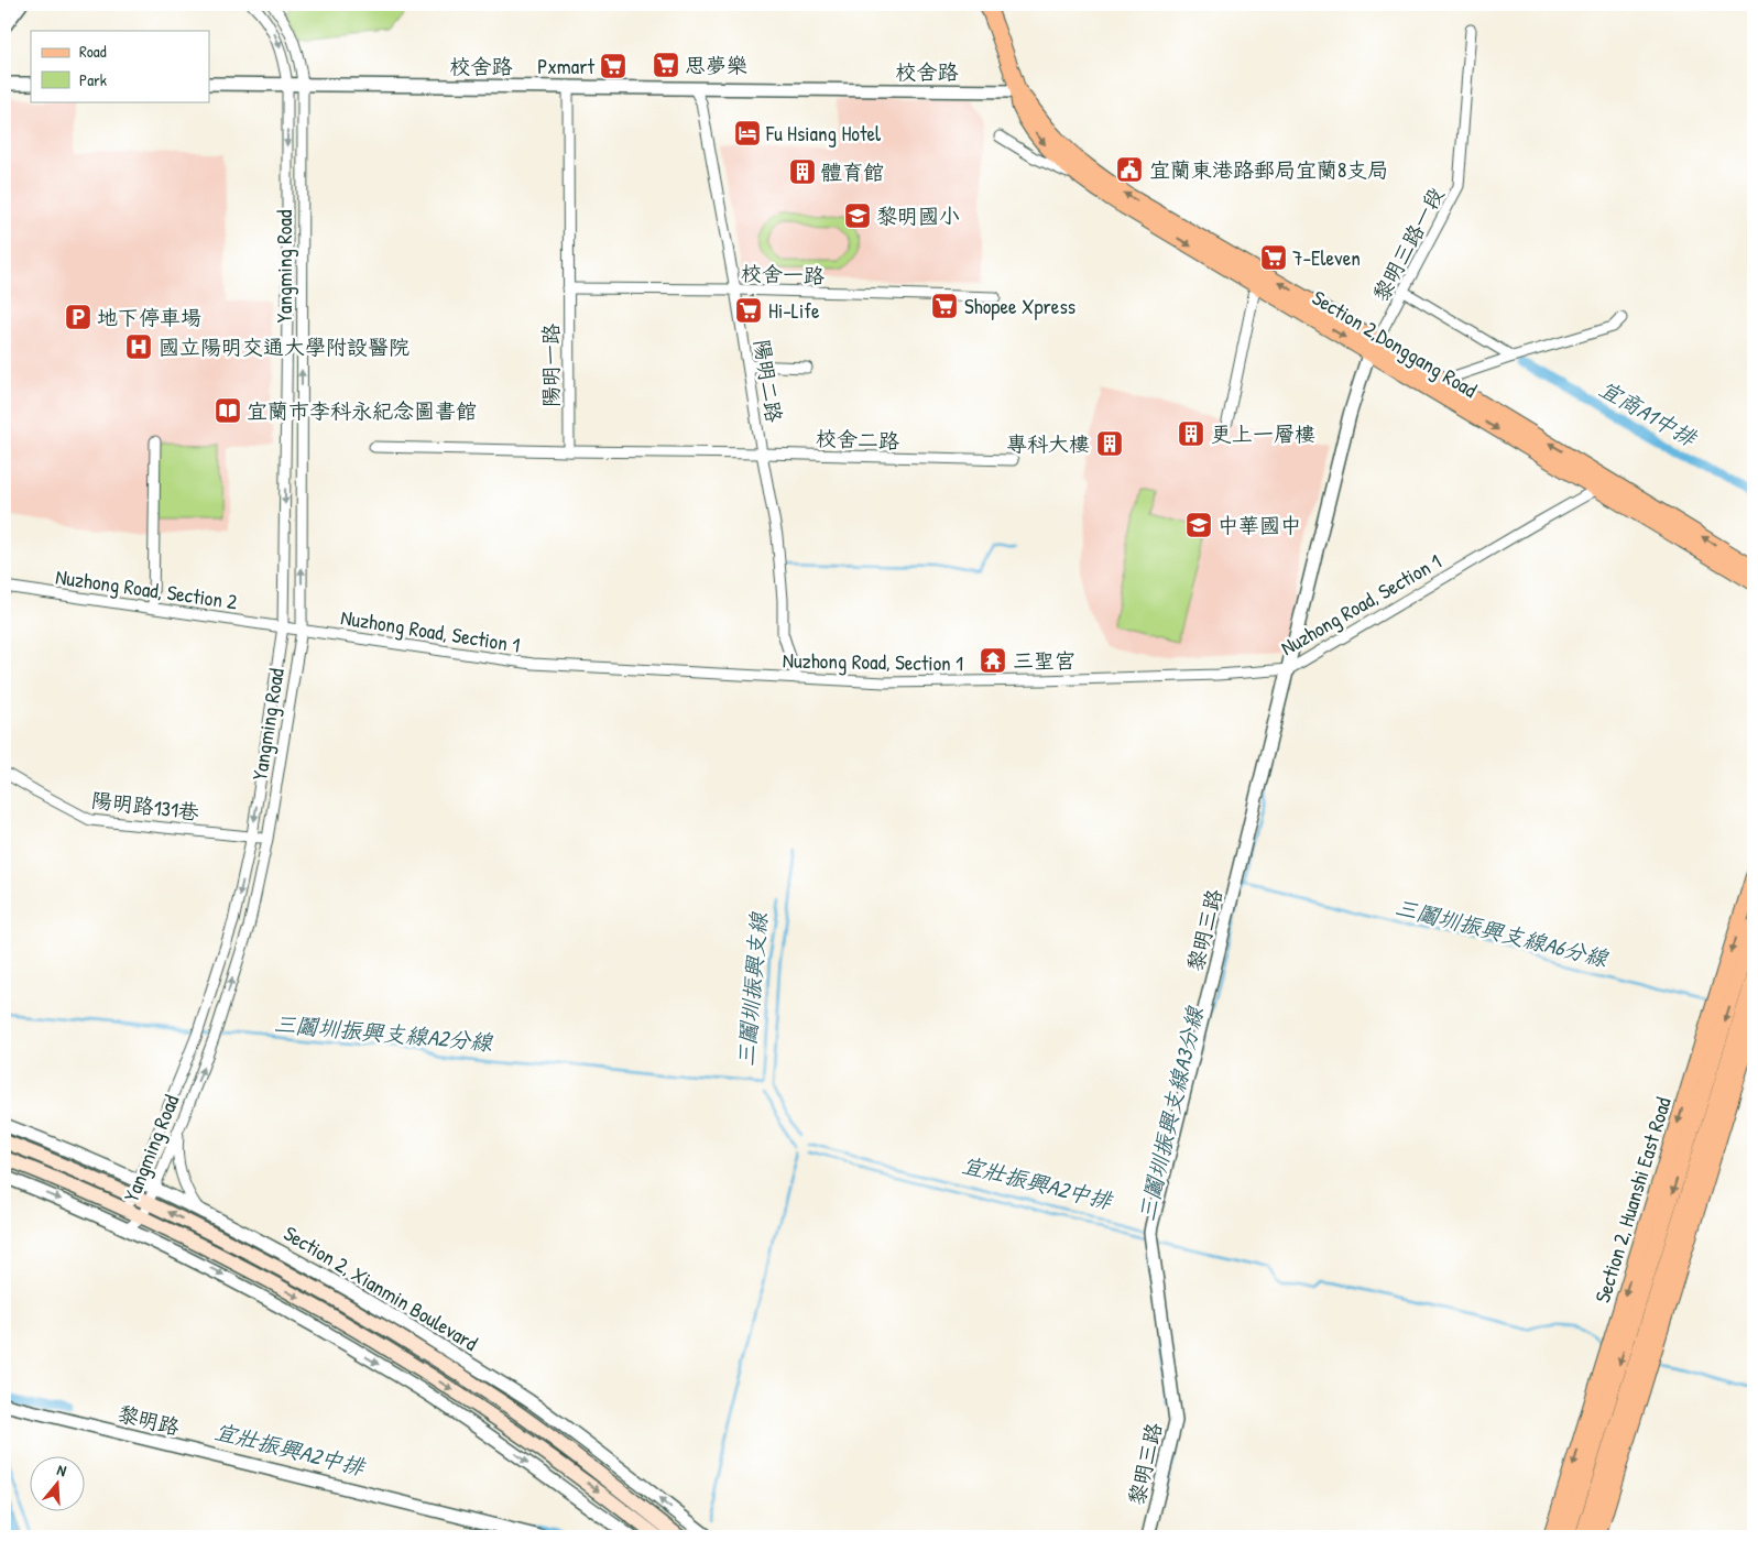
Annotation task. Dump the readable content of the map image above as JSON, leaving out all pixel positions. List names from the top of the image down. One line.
{"streets":{"main road":["Section 2,Donggang Road","Section 2, Huanshi East Road","Section 2, Xianmin Boulevard"],"street":["校舍路","黎明三路一段","Yangming Road","校舍一路","陽明一路","陽明二路","校舍二路","Nuzhong Road, Section 2","Nuzhong Road, Section 1","陽明路131巷","黎明三路","黎明路"]},"crossings":[["校舍路","Yangming Road"],["校舍路","Section 2,Donggang Road"],["校舍路","陽明一路"],["校舍路","陽明二路"],["黎明三路一段","Section 2,Donggang Road"],["黎明三路一段","黎明三路"],["Yangming Road","Nuzhong Road, Section 2"],["Yangming Road","Nuzhong Road, Section 1"],["Yangming Road","陽明路131巷"],["Yangming Road","Section 2, Xianmin Boulevard"],["校舍一路","陽明一路"],["校舍一路","陽明二路"],["Section 2,Donggang Road","Nuzhong Road, Section 1"],["Section 2,Donggang Road","黎明三路"],["陽明一路","校舍二路"],["陽明二路","校舍二路"],["陽明二路","Nuzhong Road, Section 1"],["Nuzhong Road, Section 2","Nuzhong Road, Section 1"],["Nuzhong Road, Section 1","黎明三路"]],"water":["宜商A1中排","三鬮圳振興支線A6分線","三鬮圳振興支線","三鬮圳振興支線A2分線","三鬮圳振興支線A3分線","宜壯振興A2中排"],"places":{"supermarket":["思夢樂","Pxmart","7-Eleven","Shopee Xpress","Hi-Life"],"hotel":["Fu Hsiang Hotel"],"public building":["宜蘭東港路郵局宜蘭8支局"],"building":["體育館","更上一層樓","專科大樓"],"school or university":["黎明國小","中華國中"],"parking":["地下停車場"],"hospital":["國立陽明交通大學附設醫院"],"library":["宜蘭市李科永紀念圖書館"],"temple":["三聖宮"]},"legend":["Road","Park"],"north":"top"}
